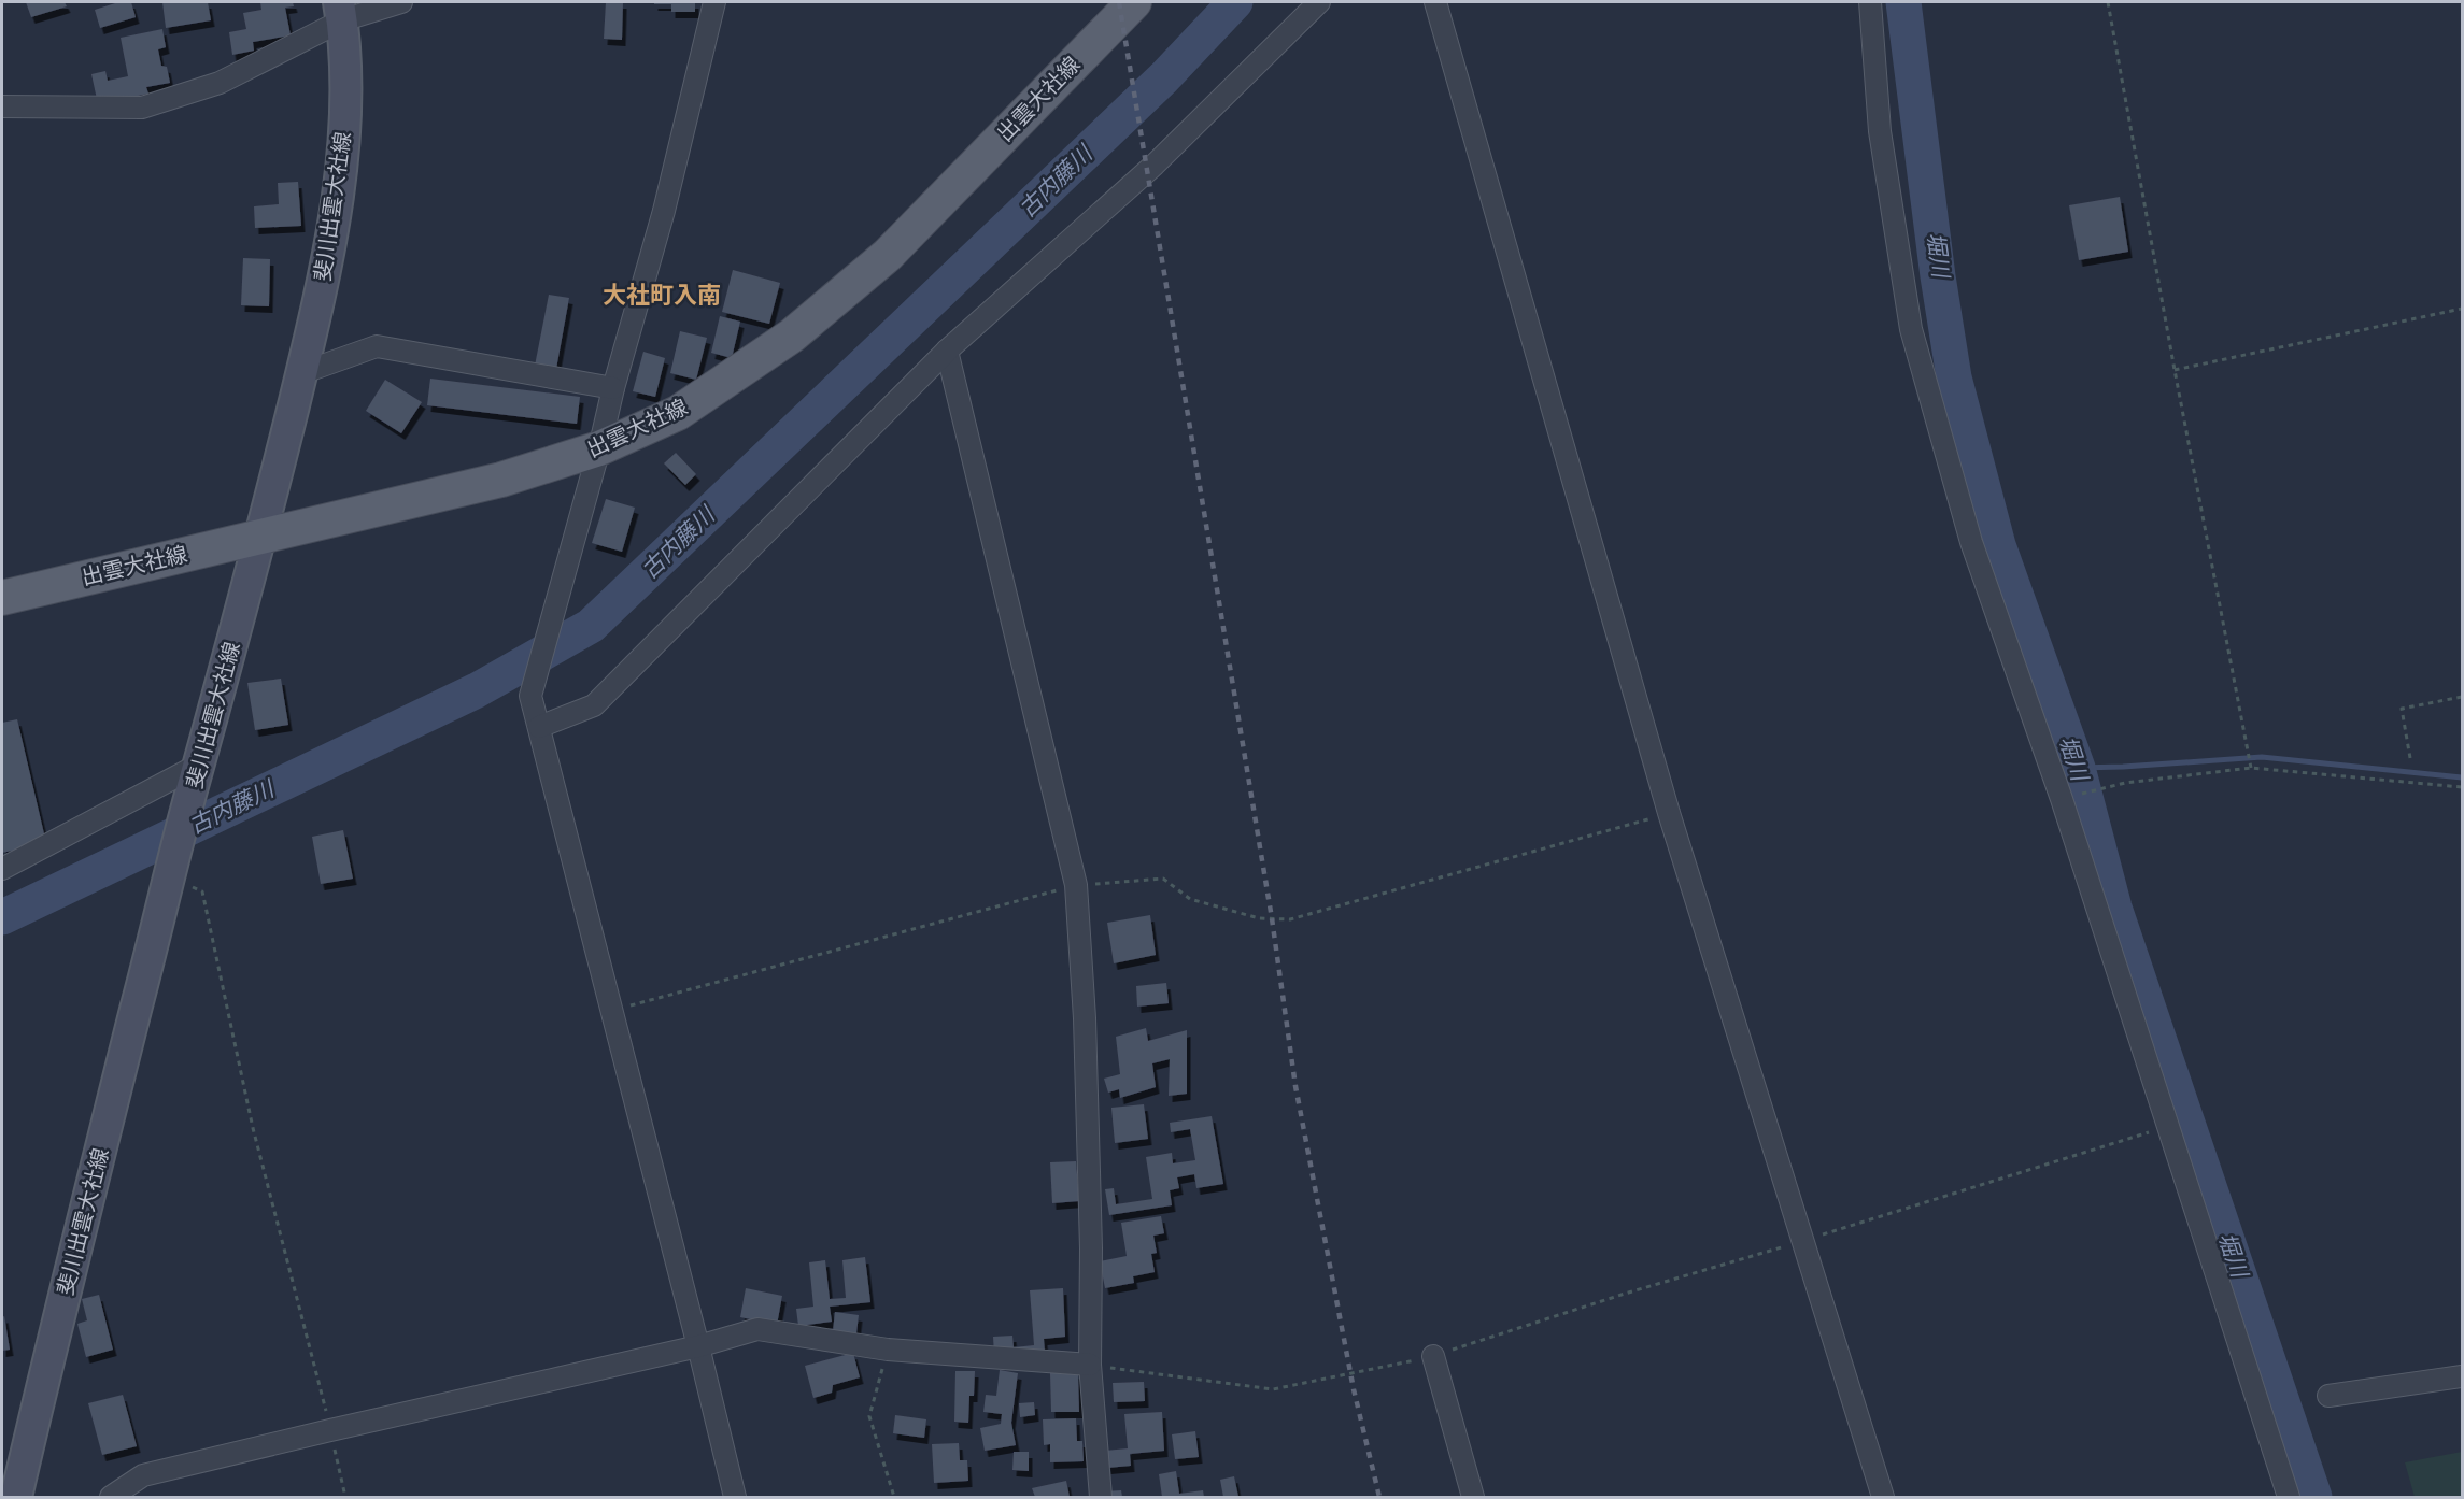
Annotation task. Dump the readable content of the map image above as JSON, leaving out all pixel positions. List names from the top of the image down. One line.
{"streets":{"main road":["出雲大社線","斐川出雲大社線"]},"crossings":[["出雲大社線","斐川出雲大社線"]],"districts":["大社町入南"],"water":["古内藤川","堀川"]}
